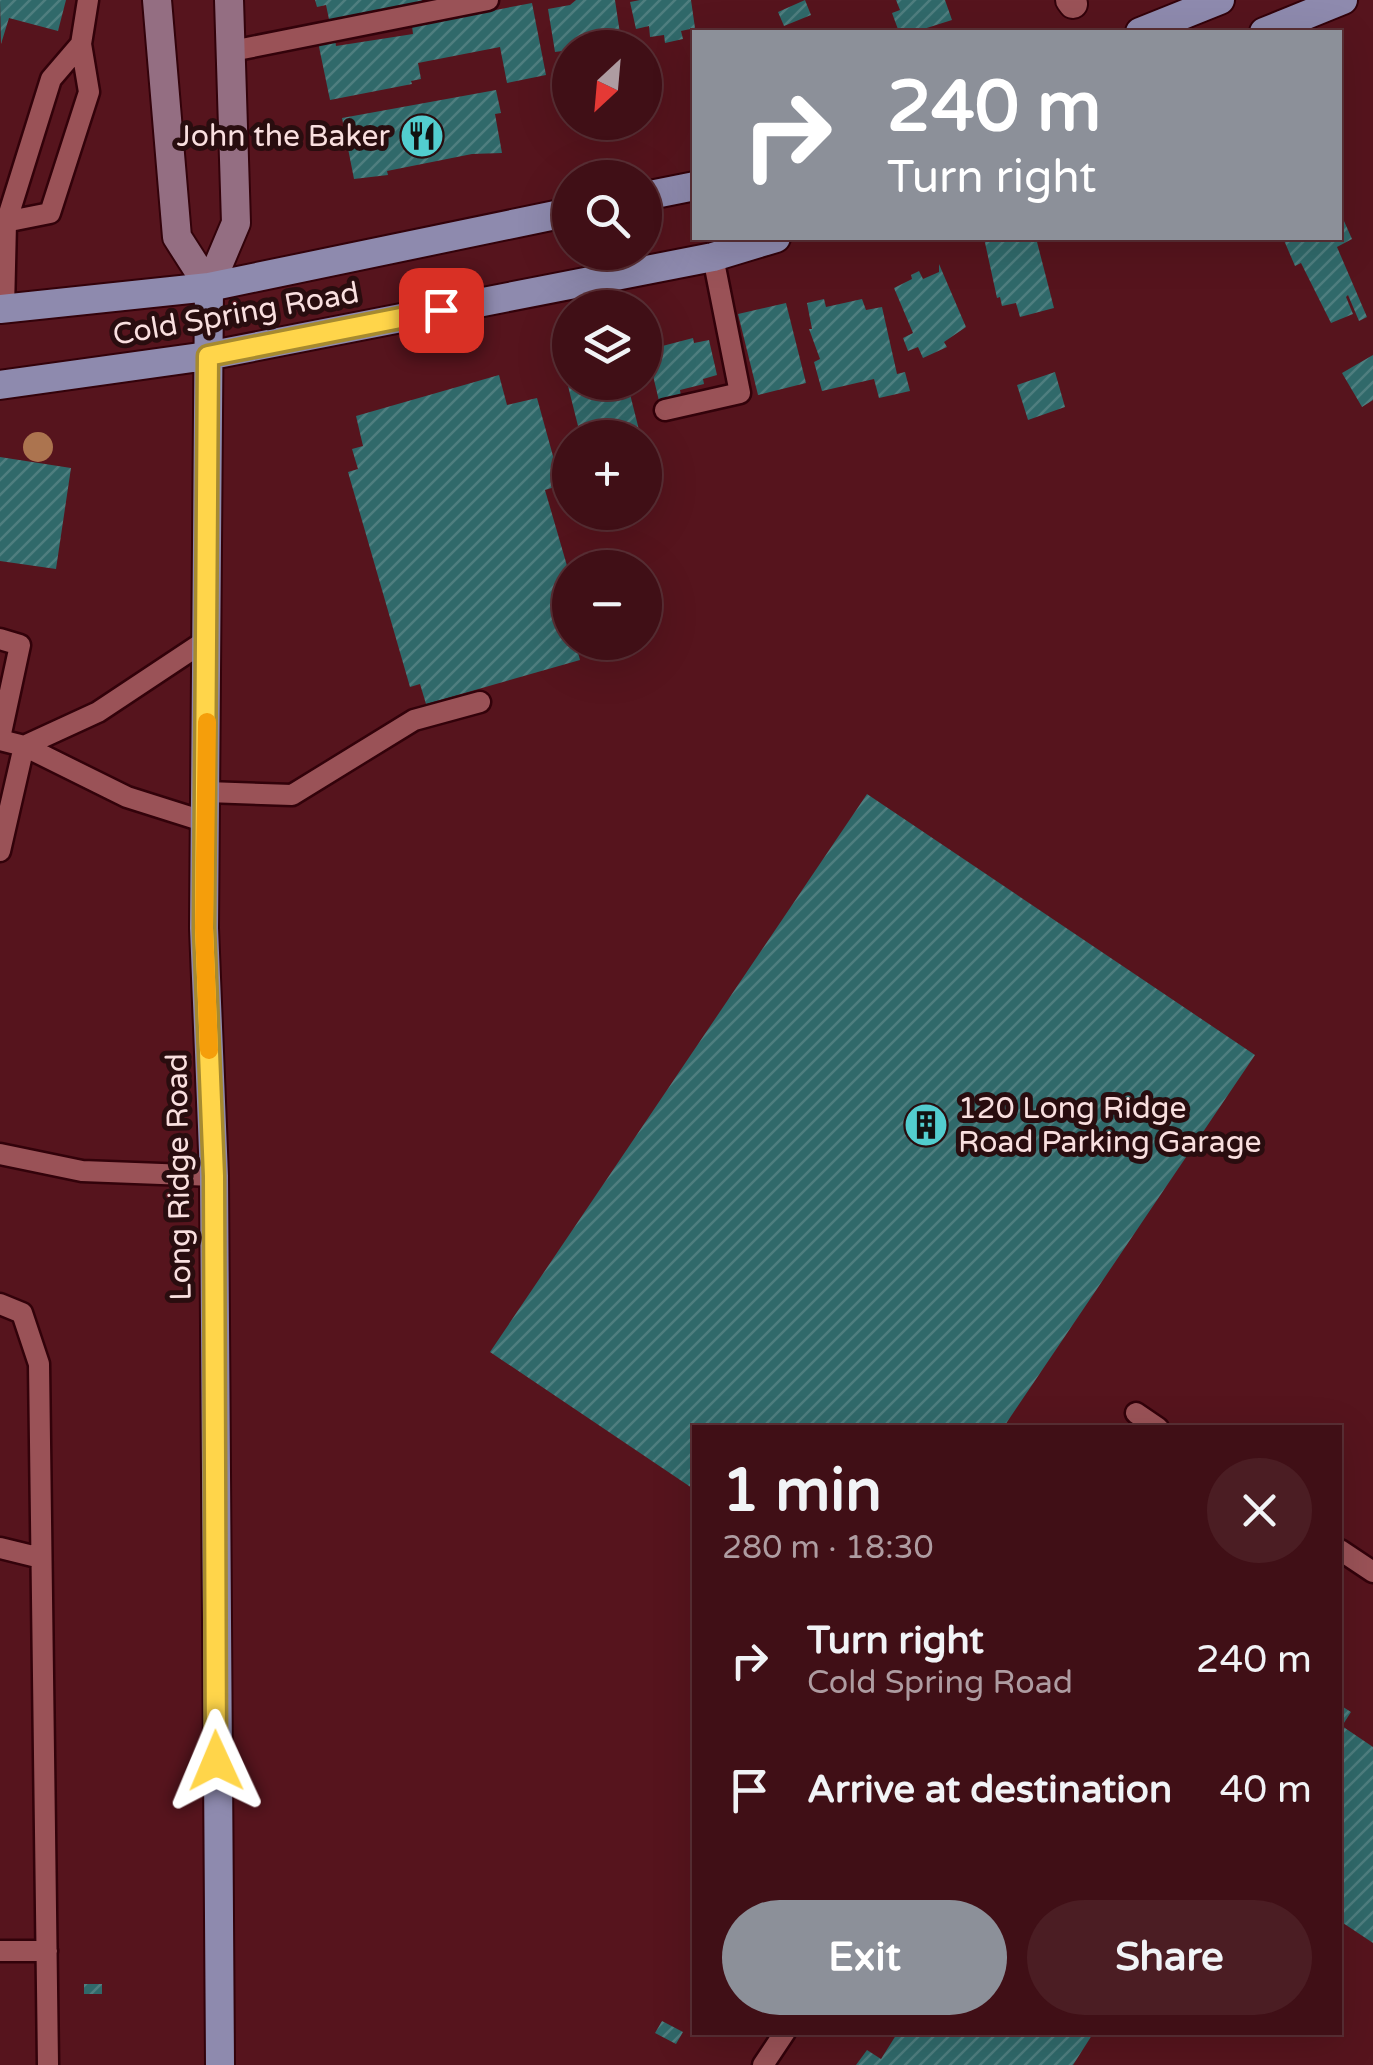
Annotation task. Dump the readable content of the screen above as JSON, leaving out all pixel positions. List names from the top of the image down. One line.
{"streets":{"main road":["Cold Spring Road","Long Ridge Road"]},"crossings":[["Cold Spring Road","Long Ridge Road"]],"places":{"restaurant":["John the Baker"],"building":["120 Long Ridge Road Parking Garage"]},"north":"bottom left","page":{"map_buttons":["+","−"],"turn":["240 m","Turn right"],"heading":["1 min","280 m · 18:30"],"list":[{"name":"Turn right","note":"Cold Spring Road","value":"240 m"},{"name":"Arrive at destination","value":"40 m"}],"buttons":["Exit","Share"]}}
